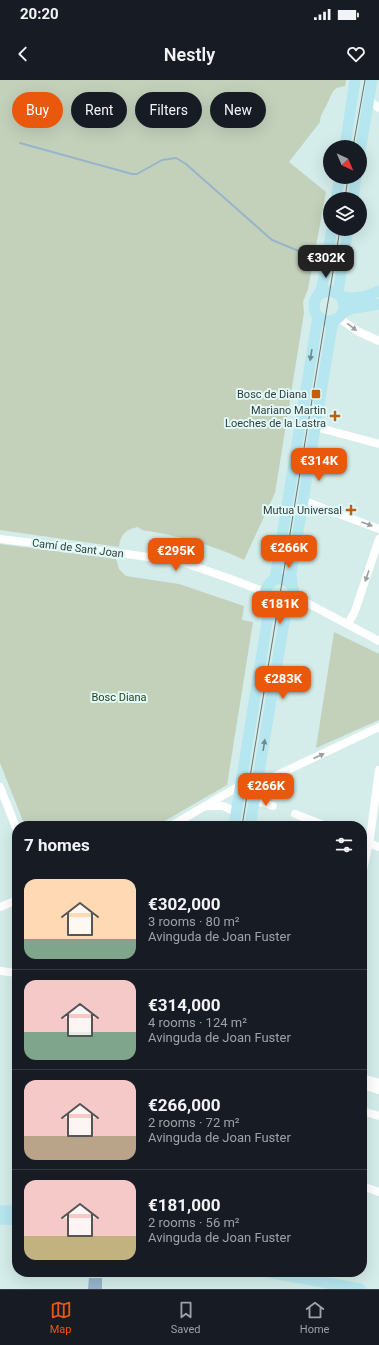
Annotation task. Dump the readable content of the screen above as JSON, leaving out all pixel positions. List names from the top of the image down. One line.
{"streets":{"street":["Camí de Sant Joan"]},"parks":["Bosc Diana"],"places":{"transit":["Bosc de Diana"],"health":["Mariano Martin Loeches de la Lastra","Mutua Universal"]},"north":"bottom right","page":{"status":"20:20","header":"Nestly","chip":["Buy","Rent","Filters","New"],"price":["€302K","€314K","€266K","€295K","€181K","€283K","€266K"],"heading":"7 homes","list":[{"name":"€302,000","note":"3 rooms · 80 m² · Avinguda de Joan Fuster"},{"name":"€314,000","note":"4 rooms · 124 m² · Avinguda de Joan Fuster"},{"name":"€266,000","note":"2 rooms · 72 m² · Avinguda de Joan Fuster"},{"name":"€181,000","note":"2 rooms · 56 m² · Avinguda de Joan Fuster"}],"tabs":["Map","Saved","Home"]}}
